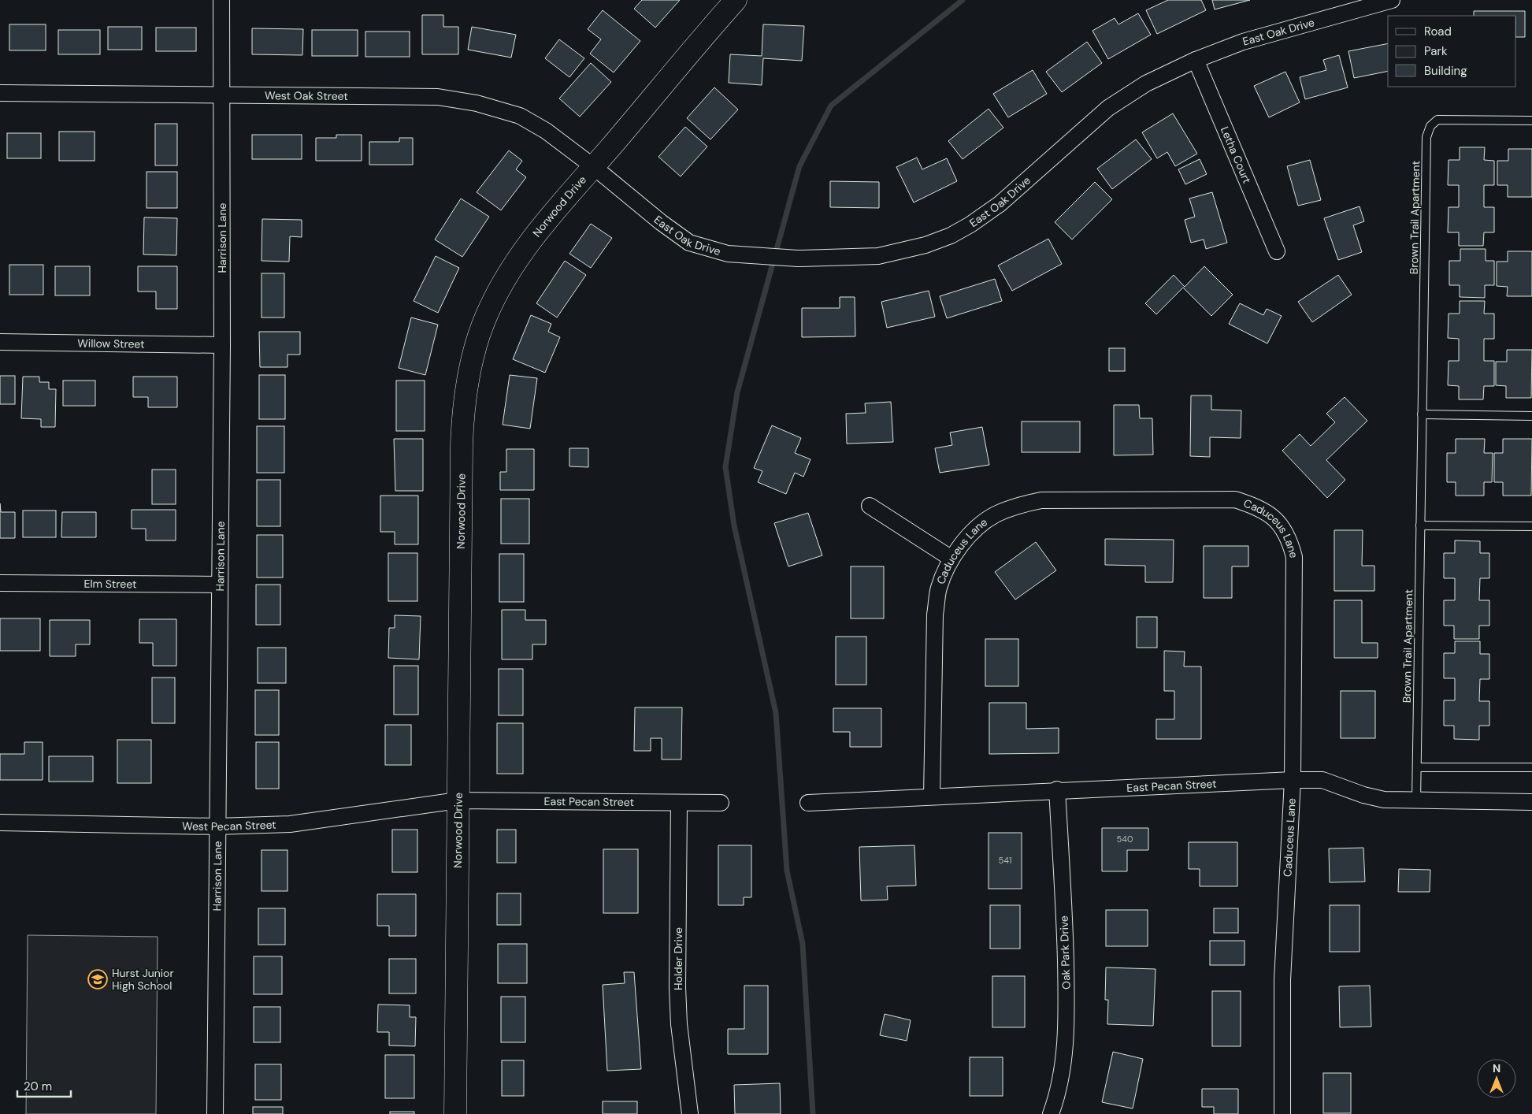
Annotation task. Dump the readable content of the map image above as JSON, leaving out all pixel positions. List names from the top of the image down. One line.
{"streets":{"street":["East Oak Drive","West Oak Street","Letha Court","Norwood Drive","Harrison Lane","Willow Street","Caduceus Lane","Elm Street","East Pecan Street","West Pecan Street","Oak Park Drive","Holder Drive"],"lane":["Brown Trail Apartment"]},"crossings":[["East Oak Drive","West Oak Street"],["East Oak Drive","Letha Court"],["East Oak Drive","Norwood Drive"],["West Oak Street","Norwood Drive"],["West Oak Street","Harrison Lane"],["Norwood Drive","East Pecan Street"],["Norwood Drive","West Pecan Street"],["Brown Trail Apartment","East Pecan Street"],["Harrison Lane","Willow Street"],["Harrison Lane","Elm Street"],["Harrison Lane","West Pecan Street"],["Caduceus Lane","East Pecan Street"],["East Pecan Street","West Pecan Street"],["East Pecan Street","Oak Park Drive"],["East Pecan Street","Holder Drive"]],"places":{"school or university":["Hurst Junior High School"]},"house_numbers":["540","541"],"legend":["Road","Park","Building"],"scale_bar":"20 m","north":"top"}
